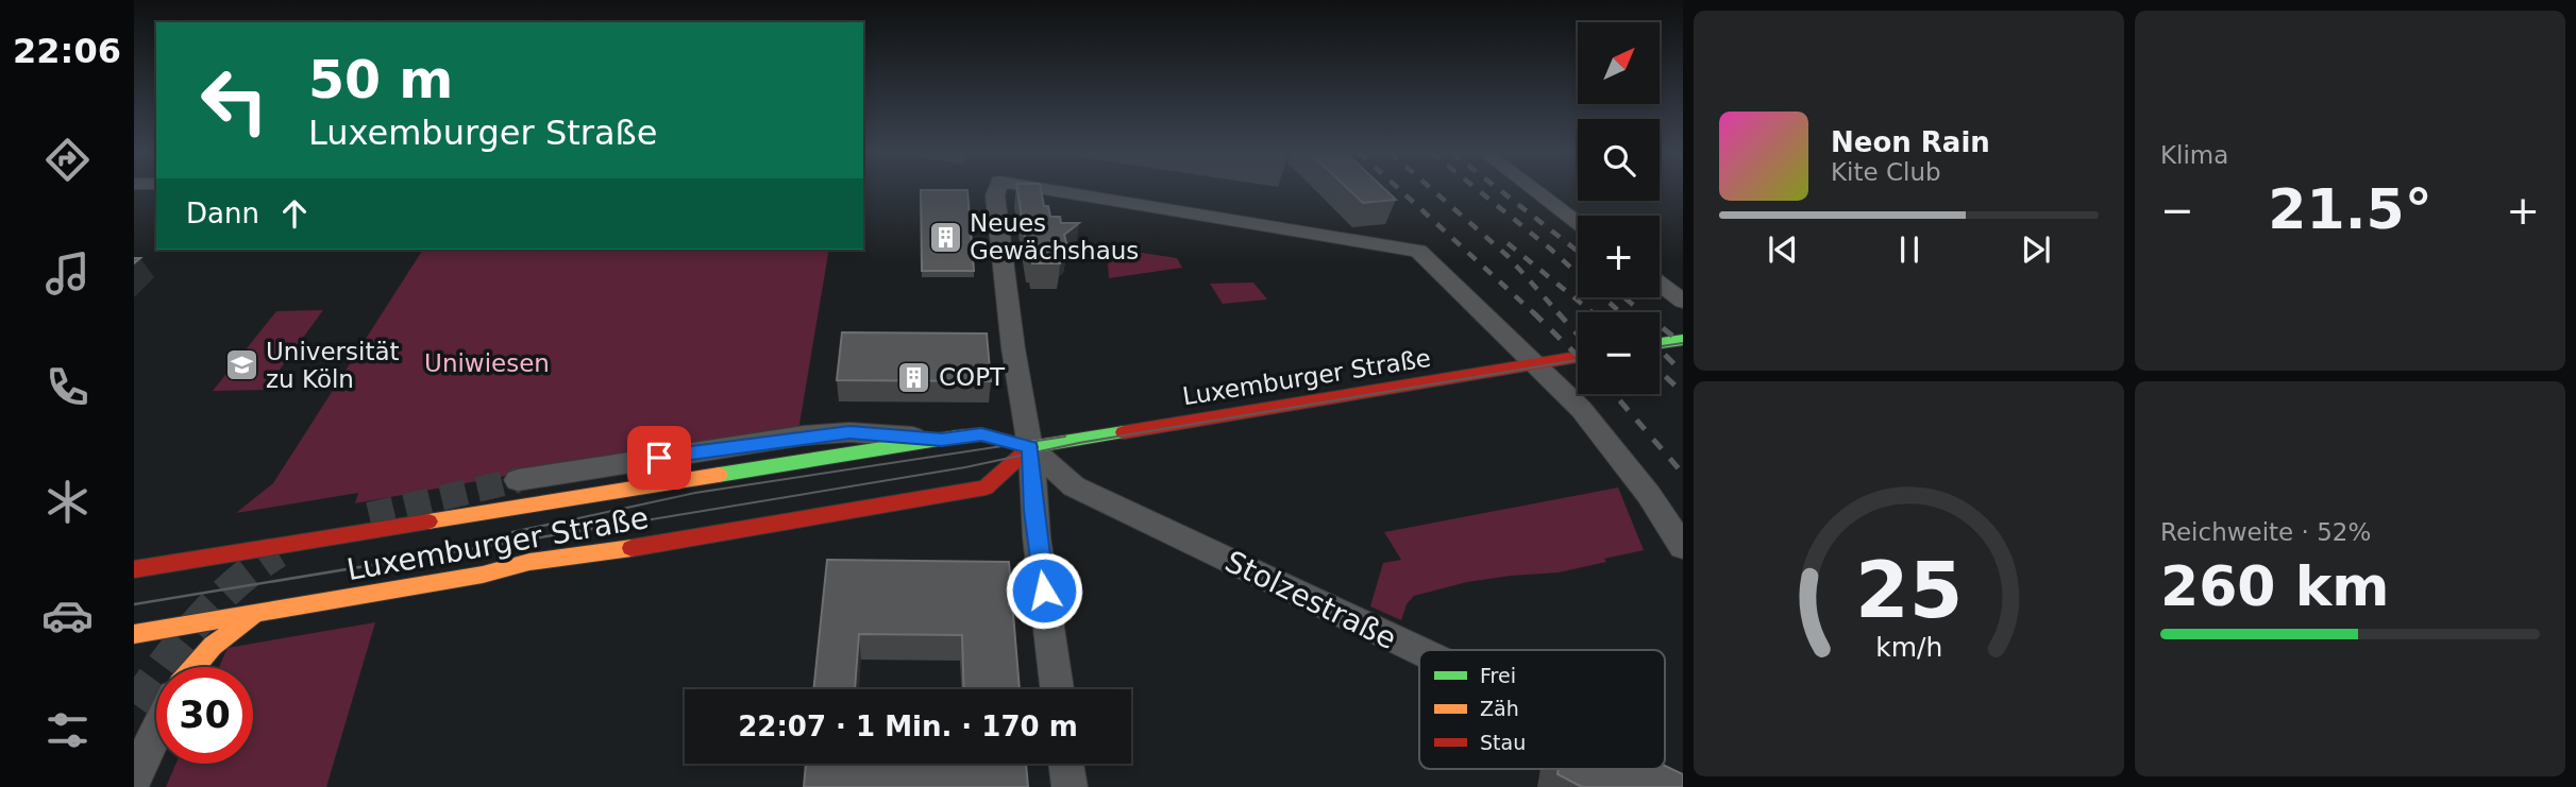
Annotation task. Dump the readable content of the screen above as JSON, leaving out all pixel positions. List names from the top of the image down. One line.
{"streets":{"main road":["Luxemburger Straße"],"street":["Stolzestraße"]},"crossings":[["Luxemburger Straße","Stolzestraße"]],"parks":["Uniwiesen"],"places":{"building":["Neues Gewächshaus","COPT"],"school or university":["Universität zu Köln"]},"legend":["Frei","Zäh","Stau"],"north":"top right","page":{"tabs":"22:06","tile":["Klima",["Reichweite · 52%","260 km"]],"map_buttons":["+","−"],"turn":["50 m","Luxemburger Straße"],"song":["Neon Rain","Kite Club"],"then":"Dann","heat":["−","21.5°","+"],"limit":"30","trip":"22:07 · 1 Min. · 170 m","gauge":["25","km/h"]}}
